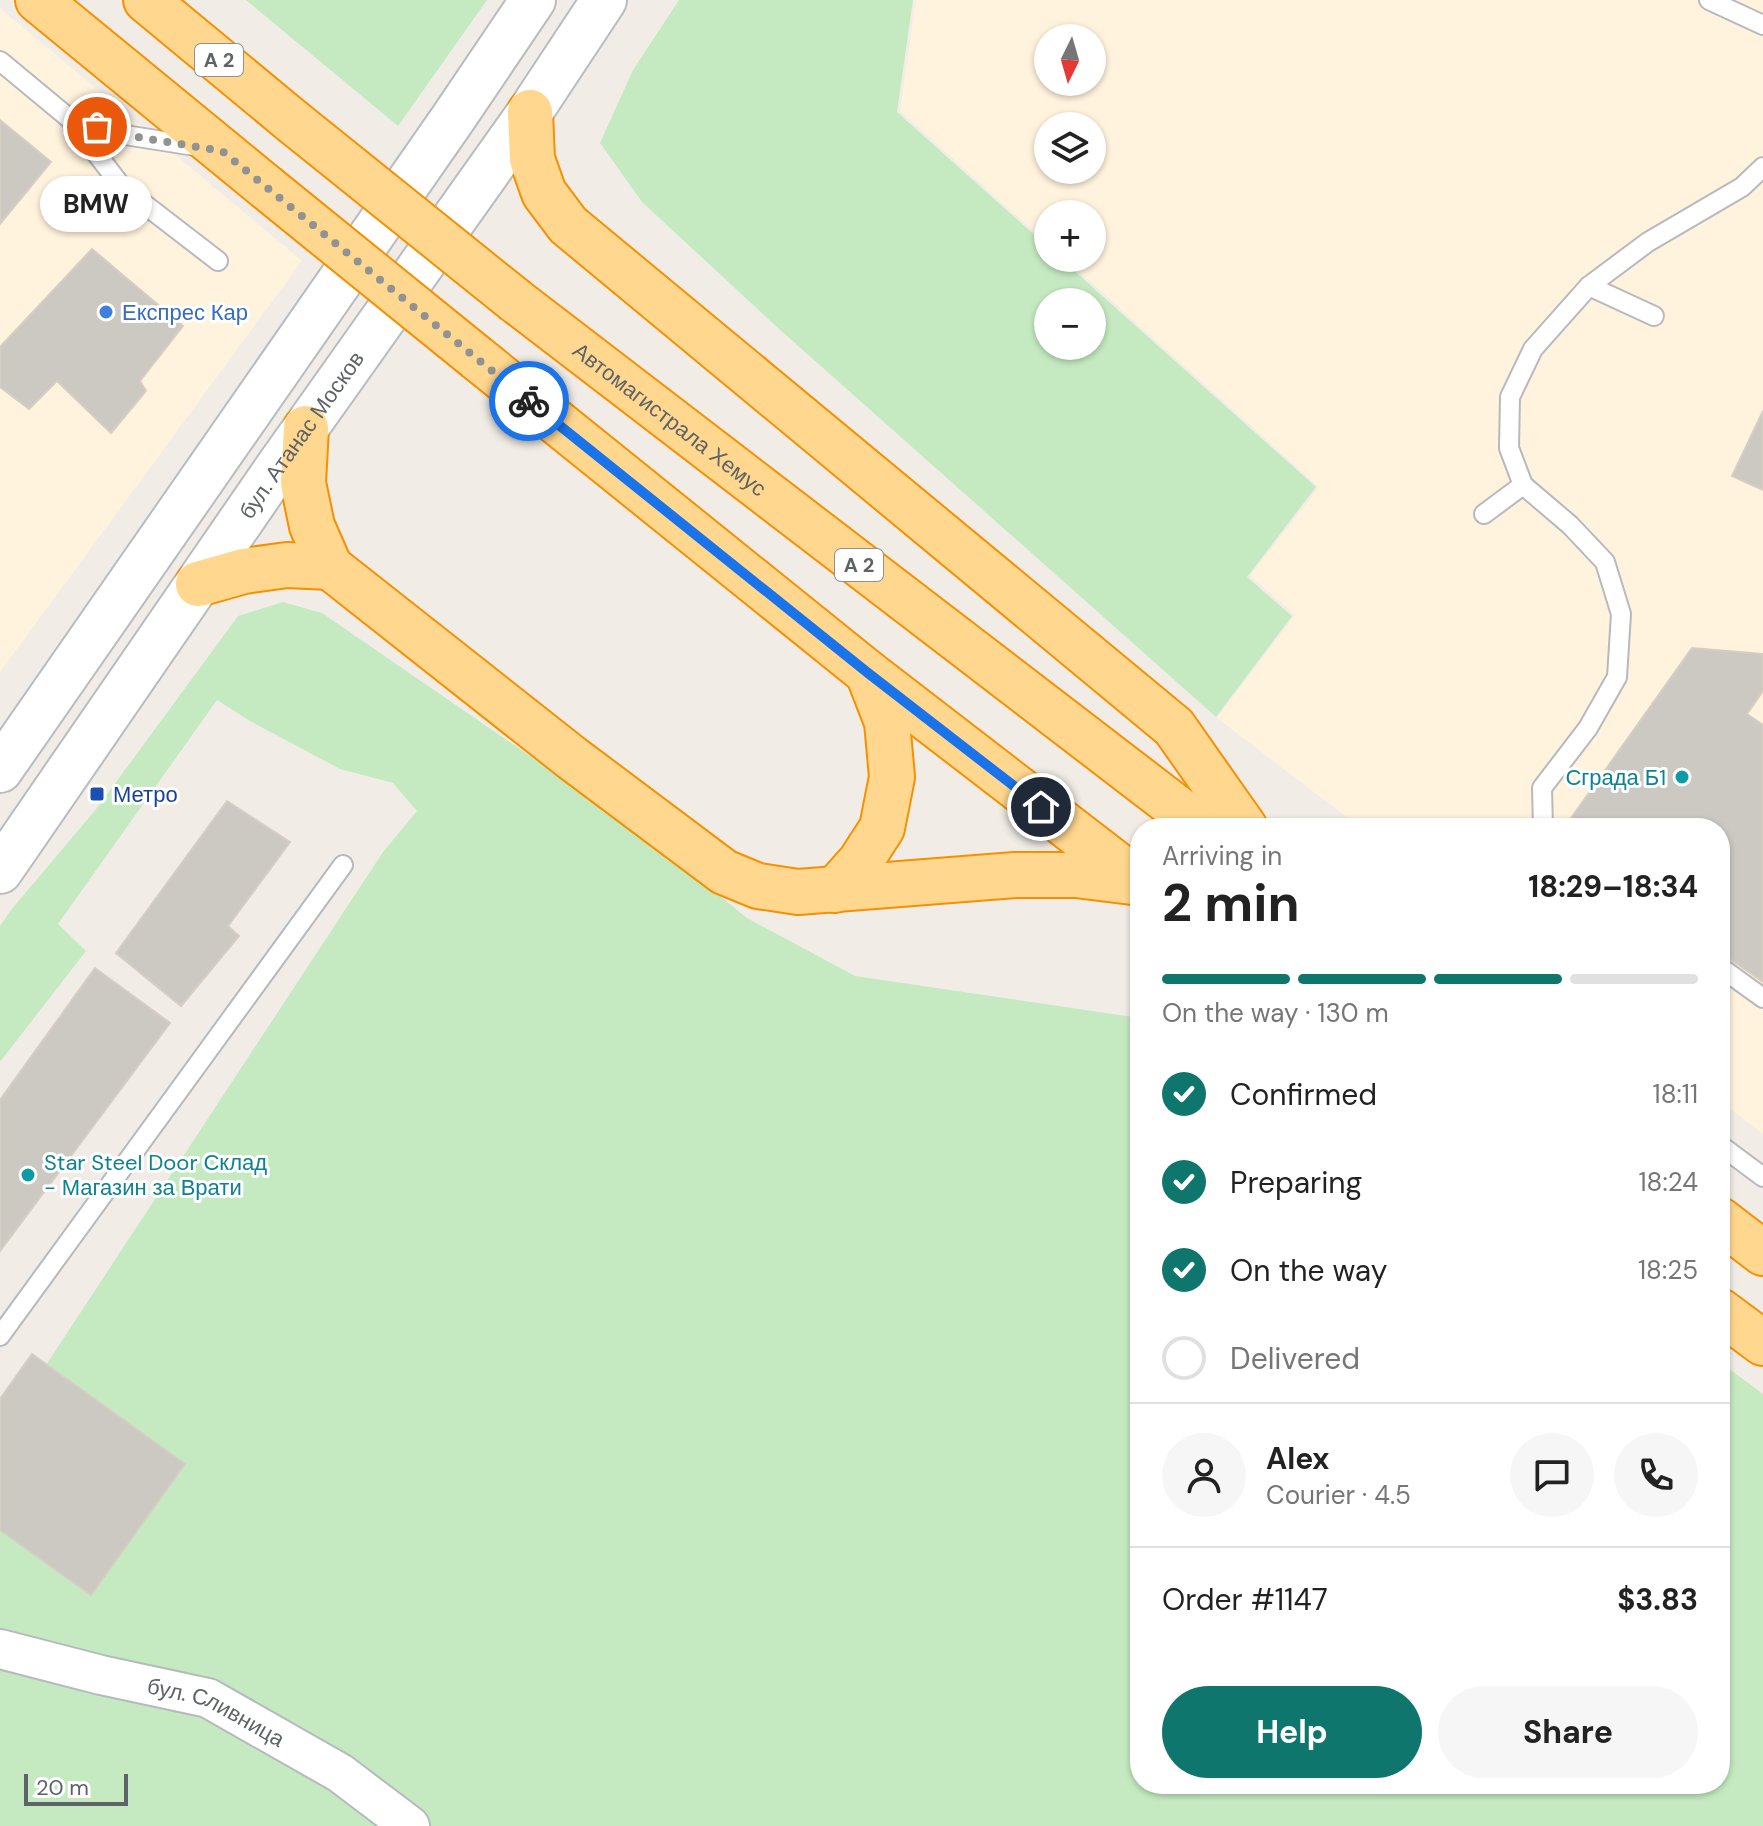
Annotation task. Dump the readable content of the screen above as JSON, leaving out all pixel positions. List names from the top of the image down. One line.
{"streets":{"highway":["A 2","Автомагистрала Хемус"],"main road":["бул. Атанас Москов"],"street":["бул. Сливница"]},"places":{"other":["BMW","Експрес Кар","Сграда Б1","Star Steel Door Склад - Магазин за Врати"],"transit":["Метро"]},"scale_bar":"20 m","north":"bottom","page":{"map_buttons":["+","−"],"bubble":"BMW","heading":["2 min","Arriving in","18:29–18:34"],"panel":["Alex","Courier · 4.5","Order #1147","$3.83"],"bar":"On the way · 130 m","list":[["Confirmed","18:11"],["Preparing","18:24"],["On the way","18:25"],"Delivered"],"buttons":["Help","Share"],"scale":"20 m"}}
